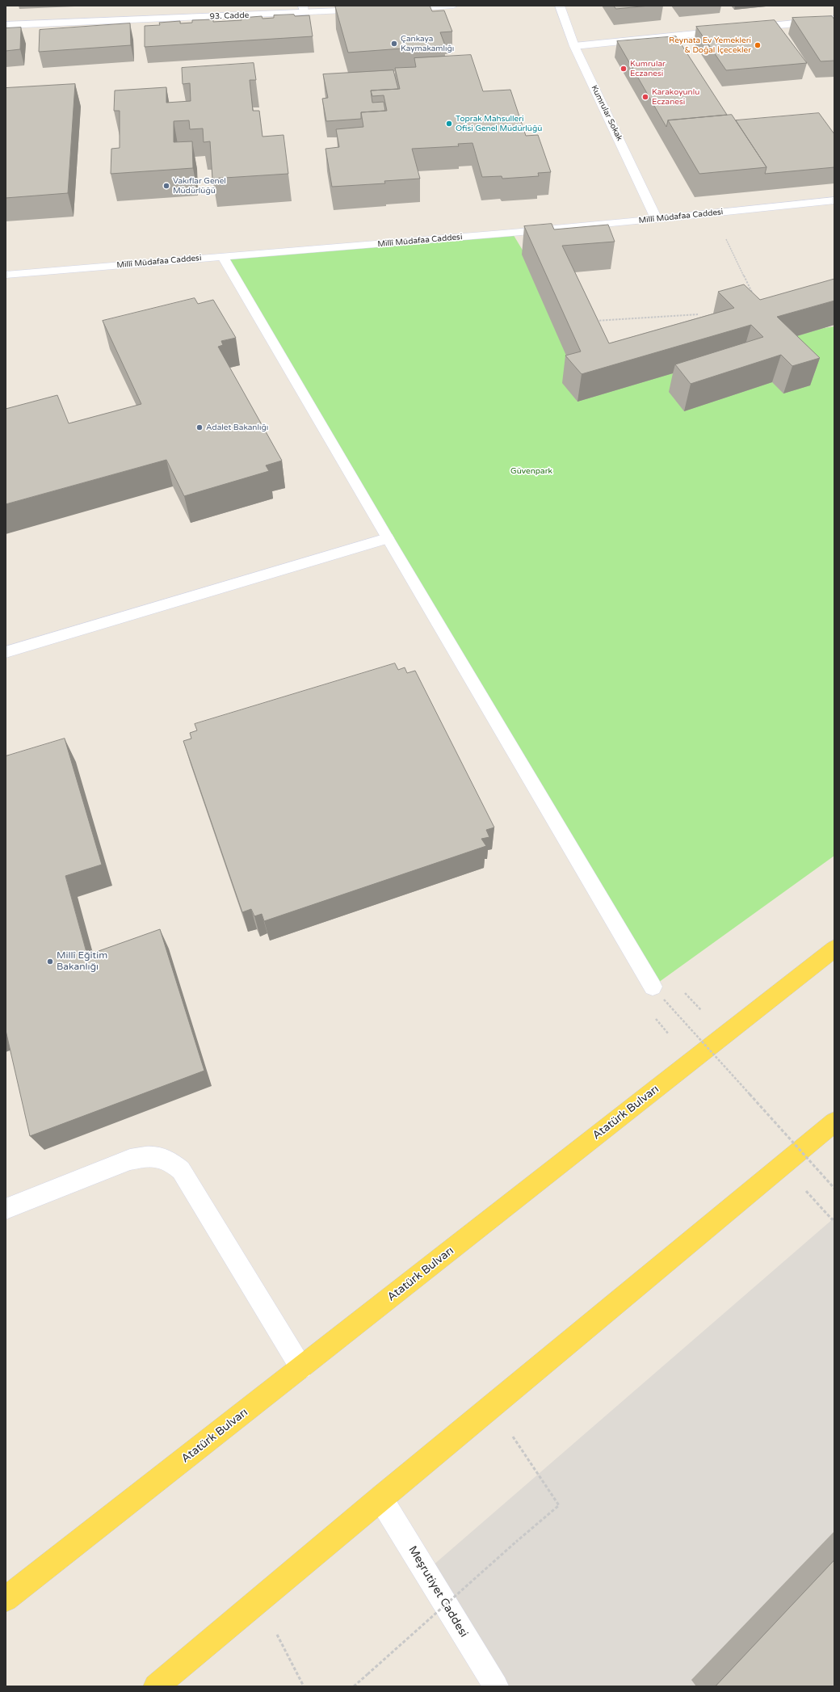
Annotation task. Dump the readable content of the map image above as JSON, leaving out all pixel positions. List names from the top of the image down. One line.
{"streets":{"main road":["Atatürk Bulvarı"],"street":["93. Cadde","Kumrular Sokak","Millî Müdafaa Caddesi","Meşrutiyet Caddesi"]},"crossings":[["Kumrular Sokak","Millî Müdafaa Caddesi"]],"parks":["Güvenpark"],"places":["Çankaya Kaymakamlığı","Reynata Ev Yemekleri & Doğal İçecekler","Kumrular Eczanesi","Karakoyunlu Eczanesi","Toprak Mahsulleri Ofisi Genel Müdürlüğü","Vakıflar Genel Müdürlüğü","Adalet Bakanlığı","Millî Eğitim Bakanlığı"]}
